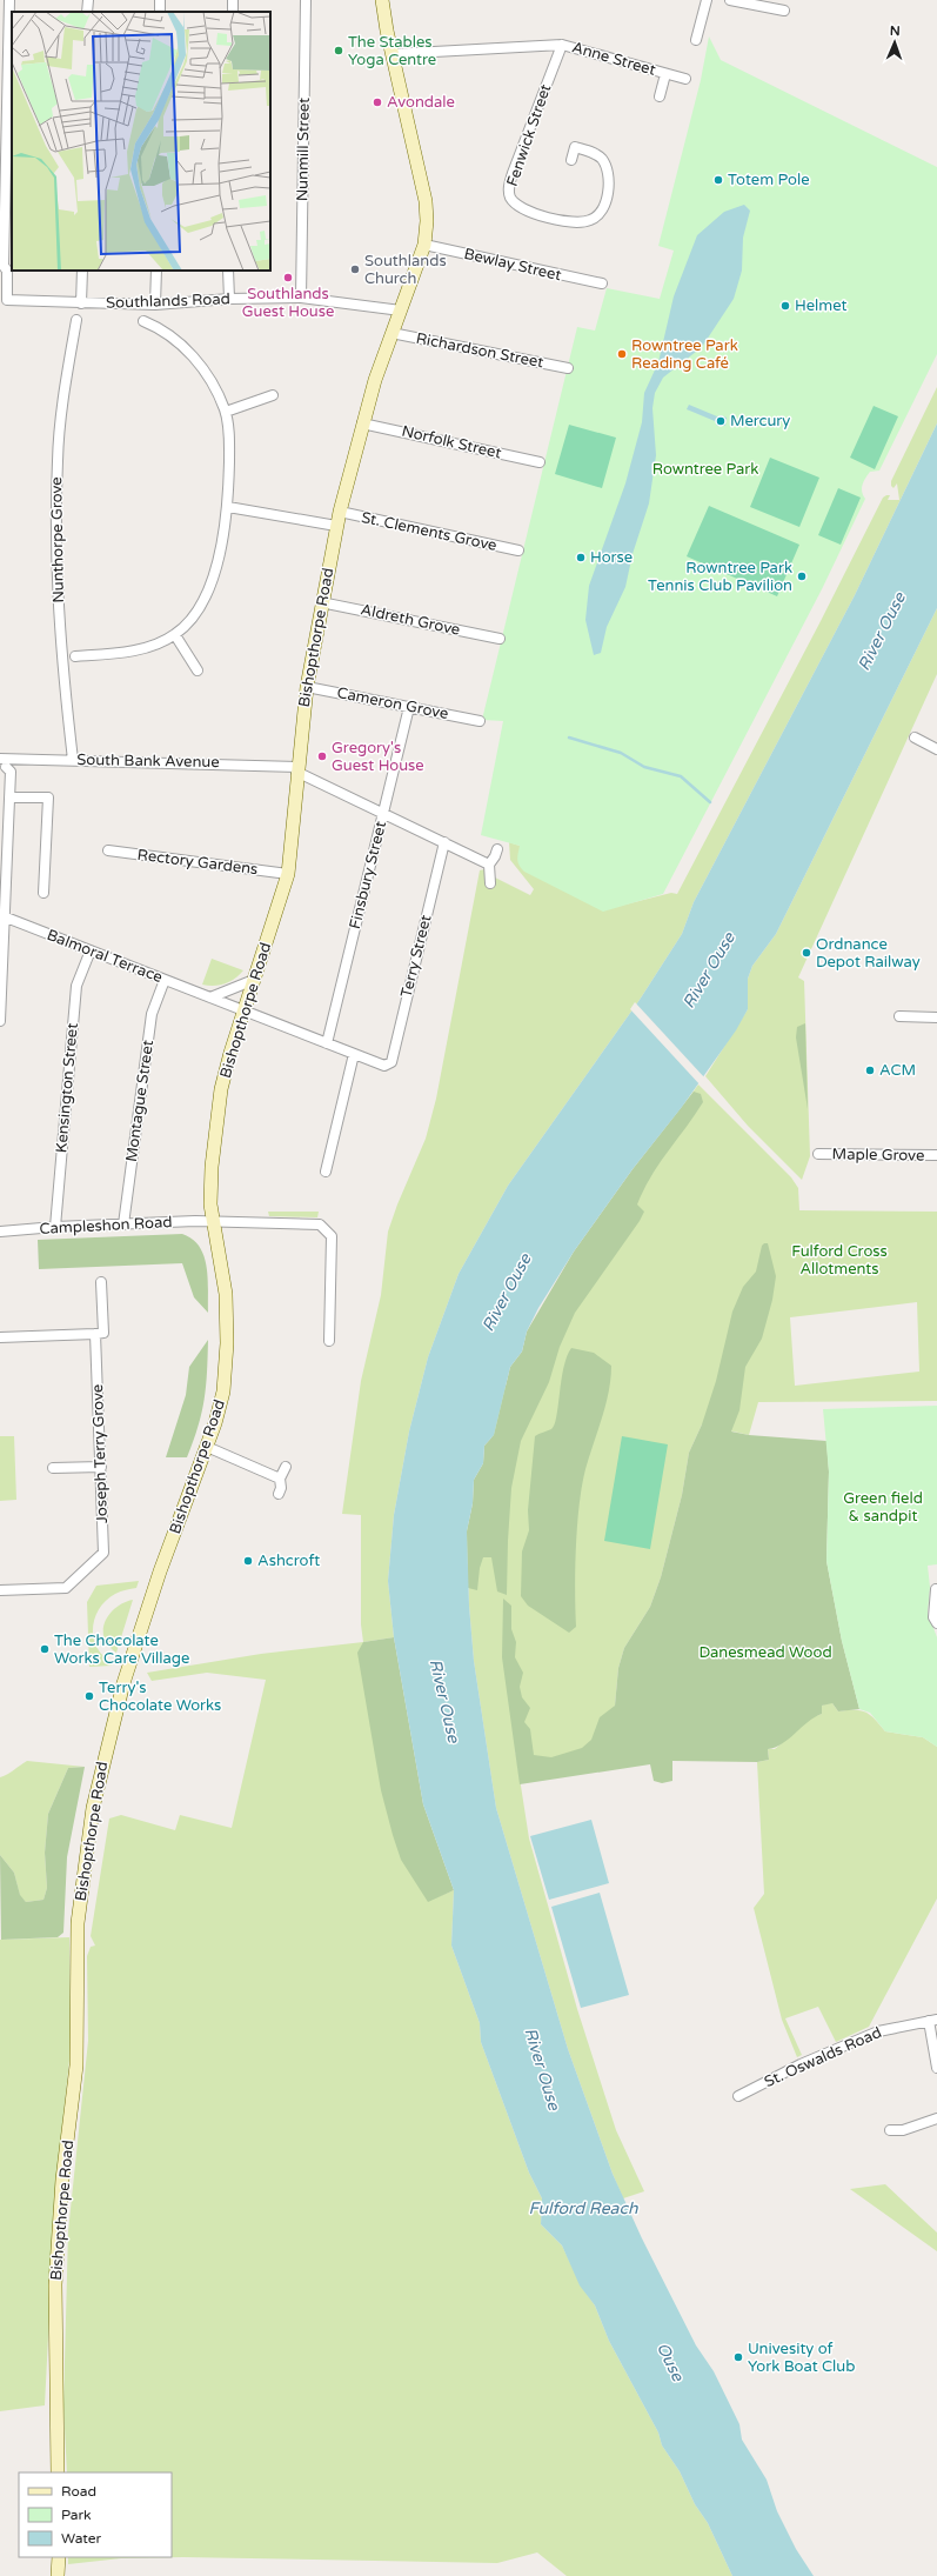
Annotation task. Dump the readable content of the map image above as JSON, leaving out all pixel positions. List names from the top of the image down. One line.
{"streets":{"street":["Anne Street","Fenwick Street","Nunmill Street","Bewlay Street","Southlands Road","Richardson Street","Norfolk Street","St. Clements Grove","Nunthorpe Grove","Aldreth Grove","Bishopthorpe Road","Cameron Grove","South Bank Avenue","Rectory Gardens","Finsbury Street","Balmoral Terrace","Terry Street","Kensington Street","Montague Street","Maple Grove","Campleshon Road","Joseph Terry Grove","St. Oswalds Road"]},"crossings":[["Anne Street","Fenwick Street"],["Anne Street","Bishopthorpe Road"],["Nunmill Street","Southlands Road"],["Bewlay Street","Bishopthorpe Road"],["Southlands Road","Bishopthorpe Road"],["Richardson Street","Bishopthorpe Road"],["Norfolk Street","Bishopthorpe Road"],["St. Clements Grove","Bishopthorpe Road"],["Nunthorpe Grove","South Bank Avenue"],["Aldreth Grove","Bishopthorpe Road"],["Bishopthorpe Road","Cameron Grove"],["Bishopthorpe Road","South Bank Avenue"],["Bishopthorpe Road","Rectory Gardens"],["Bishopthorpe Road","Balmoral Terrace"],["Bishopthorpe Road","Campleshon Road"],["Cameron Grove","Finsbury Street"],["Finsbury Street","Balmoral Terrace"],["Balmoral Terrace","Terry Street"],["Balmoral Terrace","Kensington Street"],["Balmoral Terrace","Montague Street"],["Kensington Street","Campleshon Road"],["Montague Street","Campleshon Road"]],"water":["River Ouse","Fulford Reach","Ouse"],"parks":["Rowntree Park","Fulford Cross Allotments","Green field & sandpit","Danesmead Wood"],"places":["The Stables Yoga Centre","Avondale","Totem Pole","Southlands Church","Southlands Guest House","Helmet","Rowntree Park Reading Café","Mercury","Horse","Rowntree Park Tennis Club Pavilion","Gregory's Guest House","Ordnance Depot Railway","ACM","Ashcroft","The Chocolate Works Care Village","Terry's Chocolate Works","Univesity of York Boat Club"],"legend":["Road","Park","Water"],"north":"top"}
